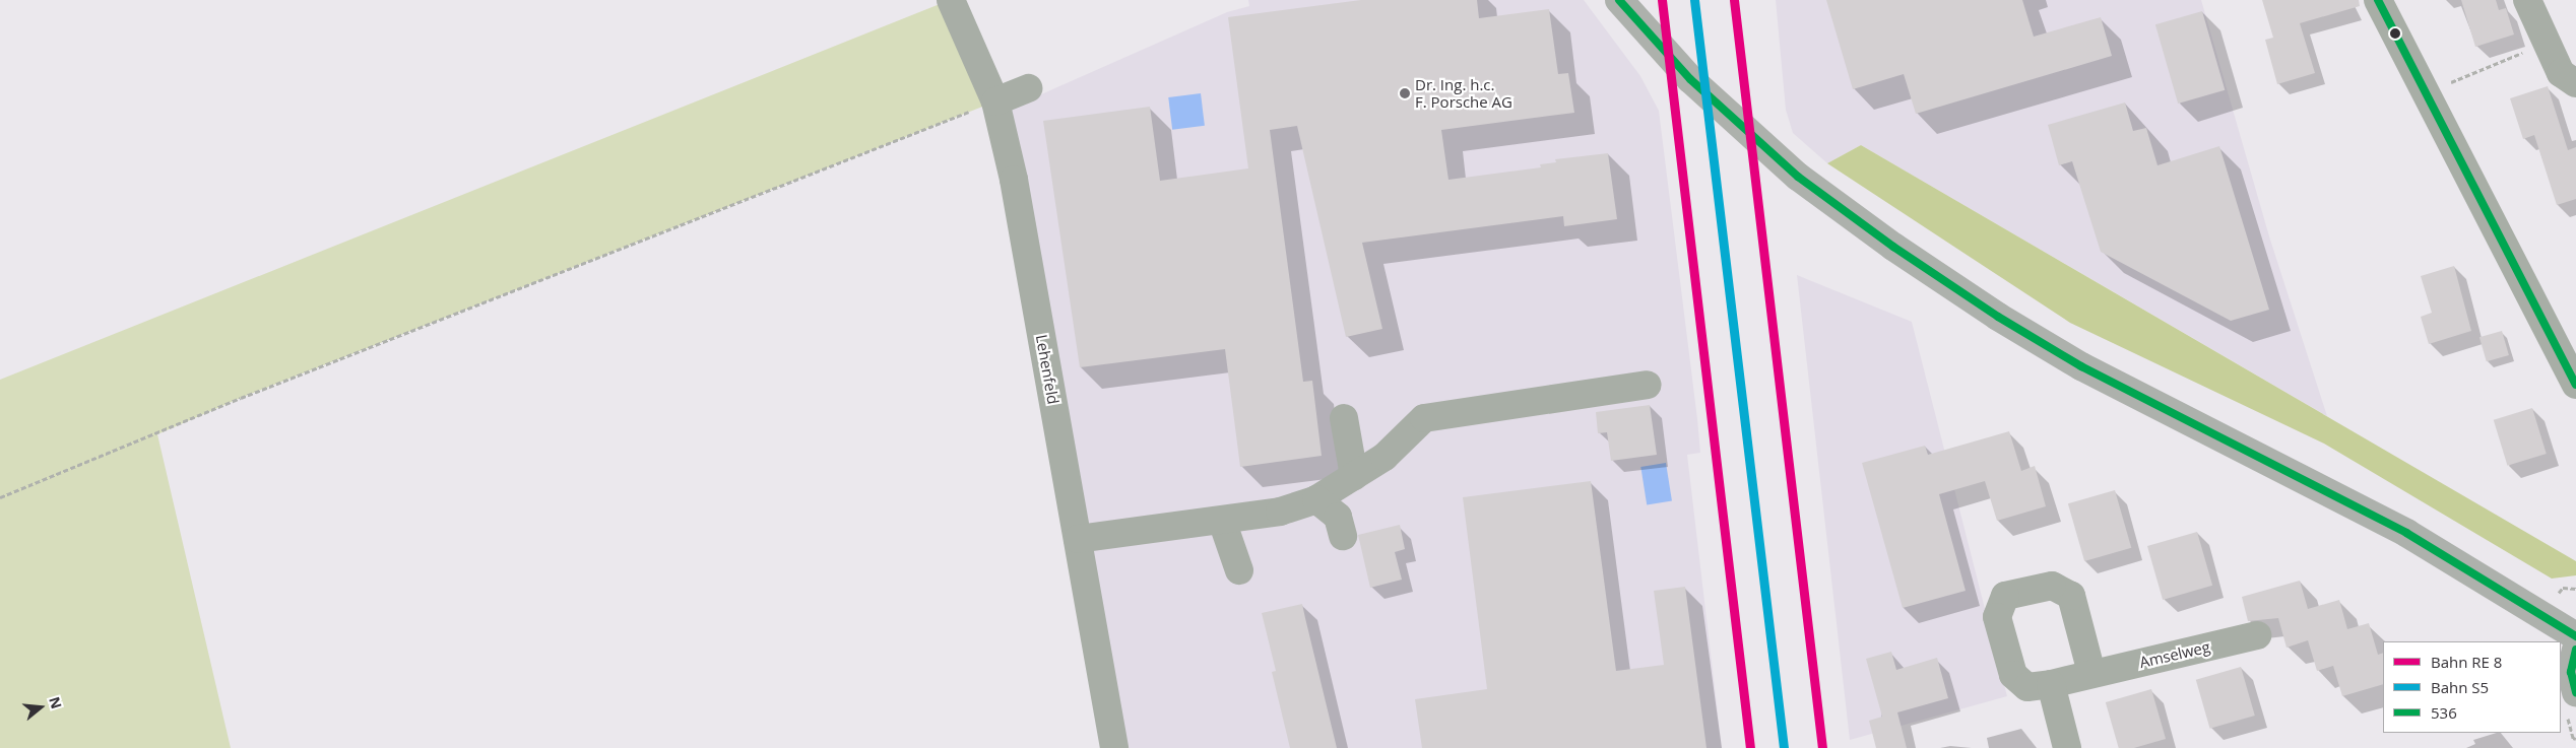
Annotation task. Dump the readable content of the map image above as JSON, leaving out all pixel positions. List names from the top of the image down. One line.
{"streets":{"street":["Lehenfeld","Amselweg"]},"places":["Dr. Ing. h.c. F. Porsche AG"],"lines":["rail line S5","transit line 536"],"legend":["Bahn RE 8","Bahn S5","536"],"north":"right"}
